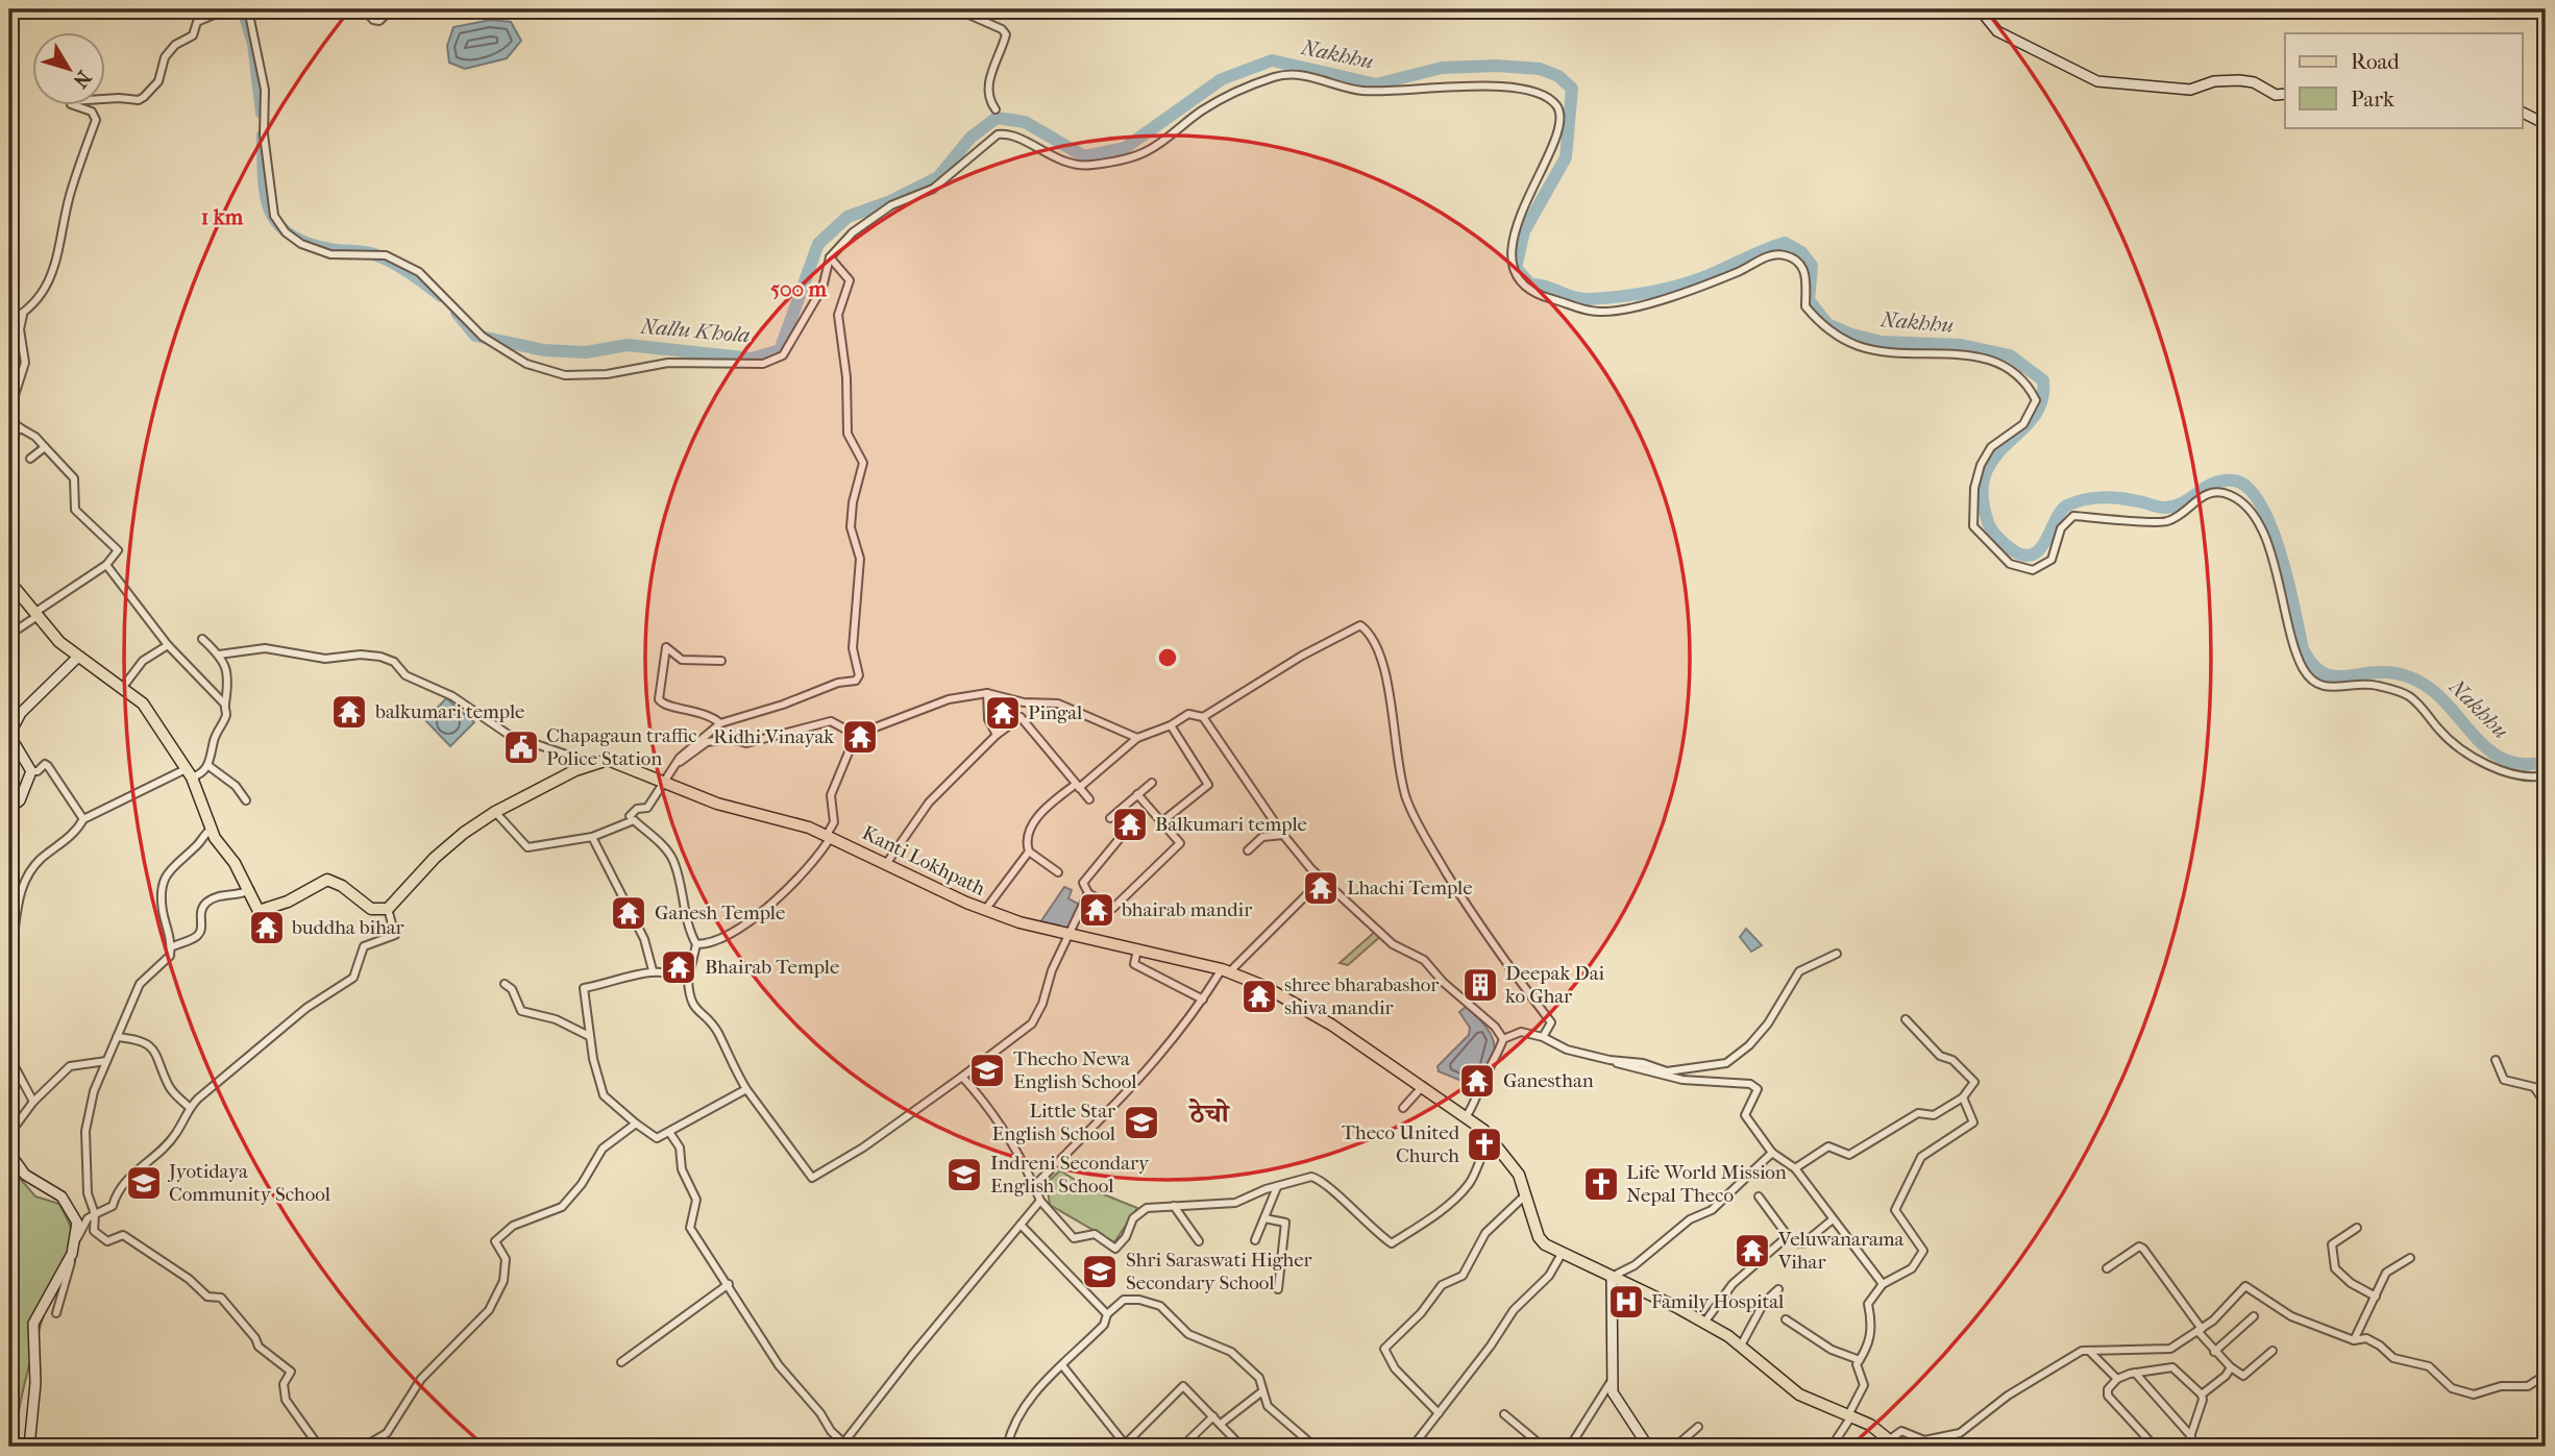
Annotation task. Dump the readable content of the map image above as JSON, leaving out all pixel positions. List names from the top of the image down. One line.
{"streets":{"main road":["Kanti Lokhpath"]},"districts":["ठेचो"],"water":["Nakhhu","Nallu Khola"],"places":{"temple":["balkumari temple","Pingal","Ridhi Vinayak","Balkumari temple","Lhachi Temple","bhairab mandir","Ganesh Temple","buddha bihar","Bhairab Temple","shree bharabashor shiva mandir","Ganesthan","Veluwanarama Vihar"],"public building":["Chapagaun traffic Police Station"],"building":["Deepak Dai ko Ghar"],"school or university":["Thecho Newa English School","Little Star English School","Indreni Secondary English School","Jyotidaya Community School","Shri Saraswati Higher Secondary School"],"church":["Theco United Church","Life World Mission Nepal Theco"],"hospital":["Family Hospital"]},"legend":["Road","Park"],"north":"bottom right","rings":["1 km","500 m"]}
